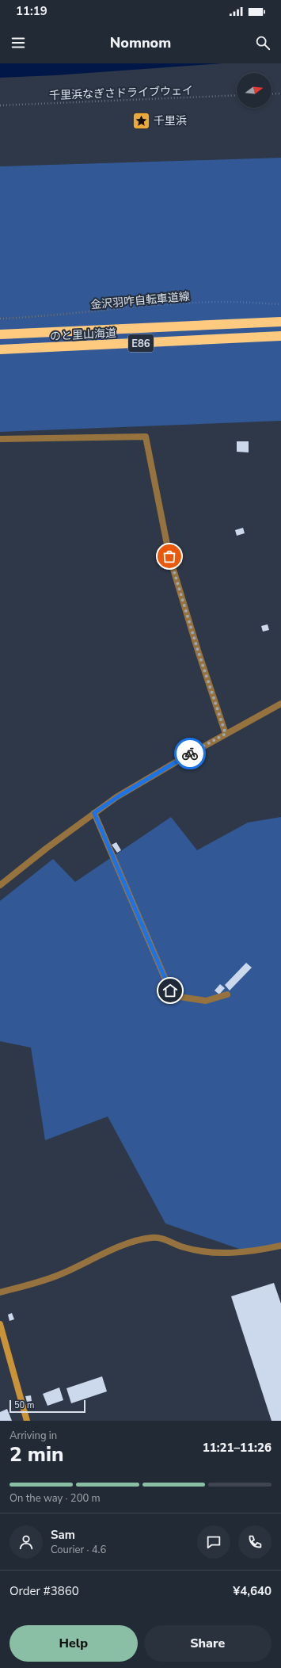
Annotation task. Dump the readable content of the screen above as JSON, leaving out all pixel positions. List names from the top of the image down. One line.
{"streets":{"highway":["のと里山海道","E86"],"path":["千里浜なぎさドライブウェイ","金沢羽咋自転車道線"]},"places":{"place":["千里浜"]},"scale_bar":"50 m","north":"right","page":{"status":"11:19","header":"Nomnom","scale":"50 m","heading":["2 min","Arriving in","11:21–11:26"],"panel":["Sam","Courier · 4.6","Order #3860","¥4,640"],"bar":"On the way · 200 m","buttons":["Help","Share"]}}
